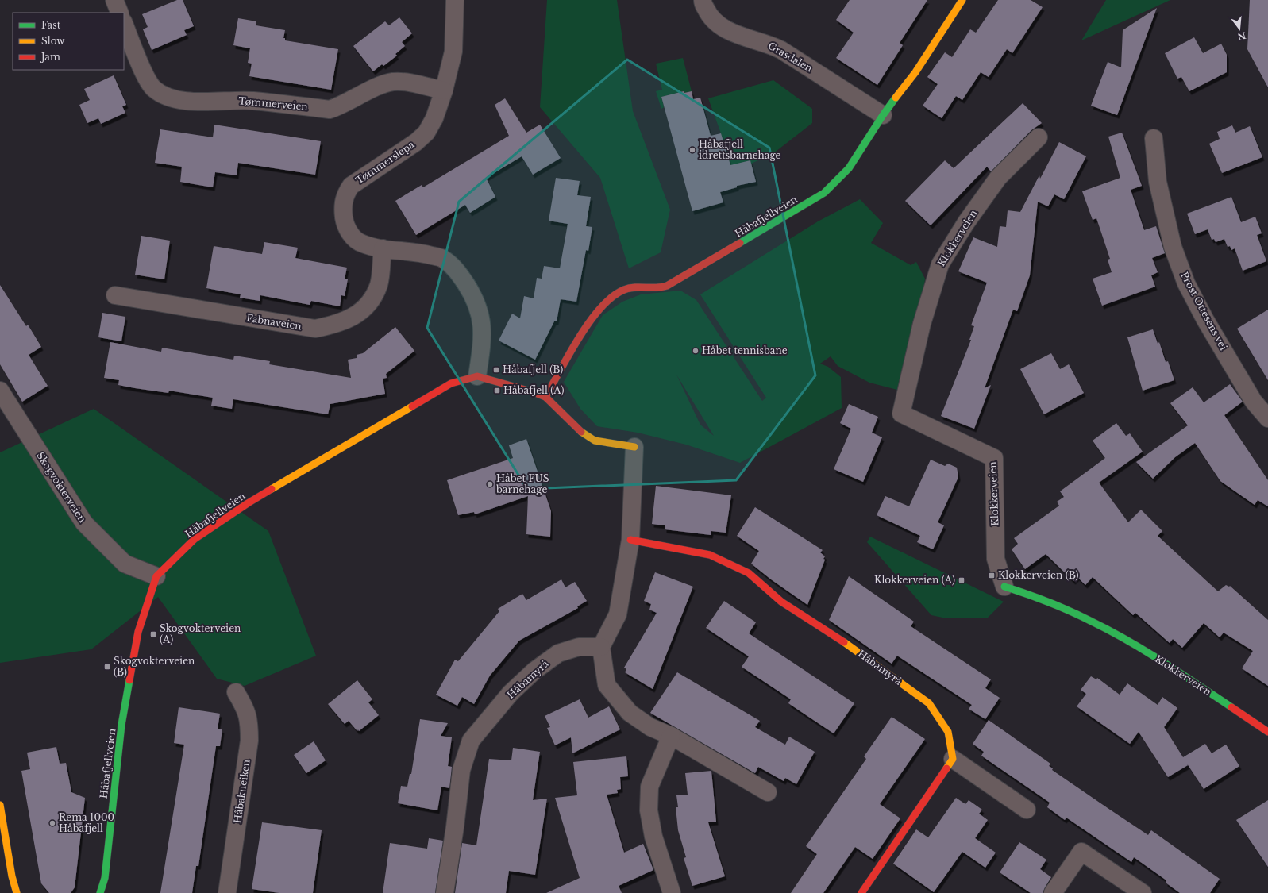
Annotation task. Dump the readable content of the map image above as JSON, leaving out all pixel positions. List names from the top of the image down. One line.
{"streets":{"street":["Grasdalen","Tømmerveien","Tømmerslepa","Håbafjellveien","Klokkerveien","Prost Ottesens vei","Fabnaveien","Skogvokterveien","Håbamyrå","Håbakneiken"]},"crossings":[["Grasdalen","Håbafjellveien"],["Tømmerveien","Tømmerslepa"],["Tømmerslepa","Håbafjellveien"],["Tømmerslepa","Fabnaveien"],["Håbafjellveien","Skogvokterveien"]],"places":{"other":["Håbafjell idrettsbarnehage","Håbet tennisbane","Håbet FUS barnehage","Rema 1000 Håbafjell"],"transit":["Håbafjell (B)","Håbafjell (A)","Klokkerveien (B)","Klokkerveien (A)","Skogvokterveien (A)","Skogvokterveien (B)"]},"legend":["Fast","Slow","Jam"],"north":"bottom"}
